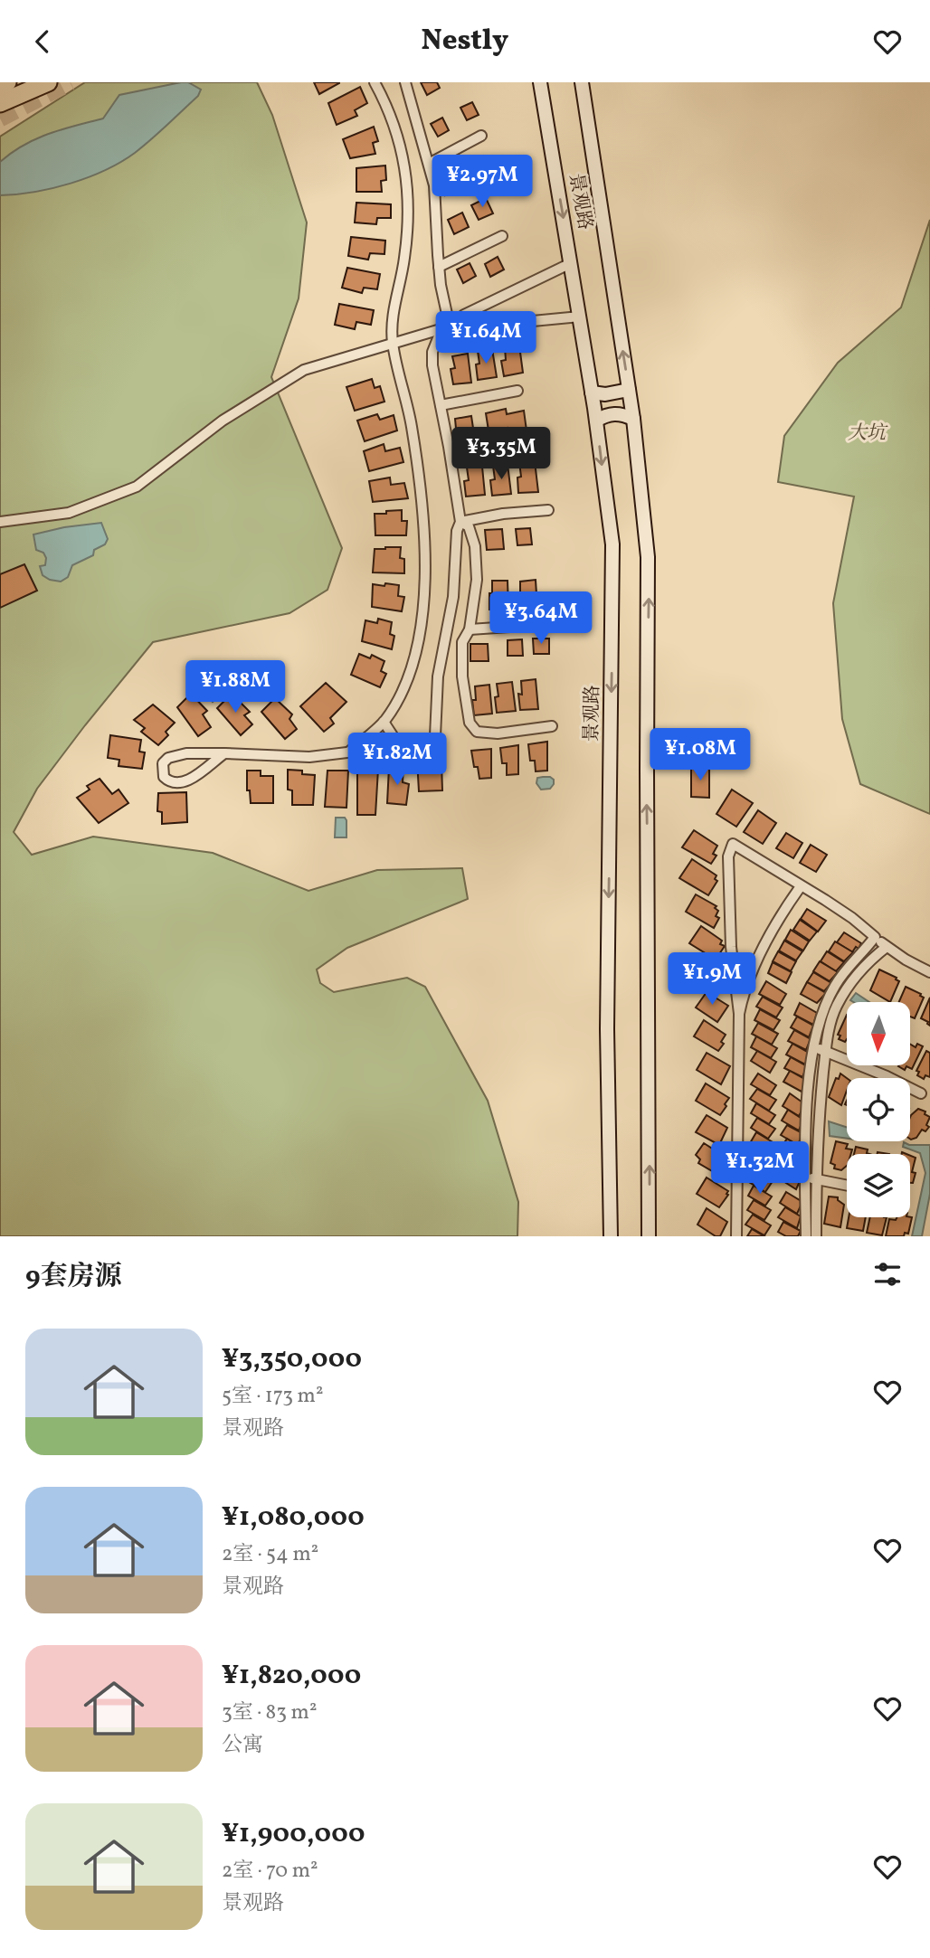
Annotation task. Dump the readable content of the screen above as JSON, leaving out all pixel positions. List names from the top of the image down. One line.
{"streets":{"street":["景观路"]},"parks":["大坑"],"north":"bottom","page":{"header":"Nestly","price":["¥2.97M","¥1.64M","¥3.35M","¥3.64M","¥1.88M","¥1.08M","¥1.82M","¥1.9M","¥1.32M"],"heading":"9套房源","list":[{"name":"¥3,350,000","note":"5室 · 173 m² · 景观路"},{"name":"¥1,080,000","note":"2室 · 54 m² · 景观路"},{"name":"¥1,820,000","note":"3室 · 83 m² · 公寓"},{"name":"¥1,900,000","note":"2室 · 70 m² · 景观路"}]}}
